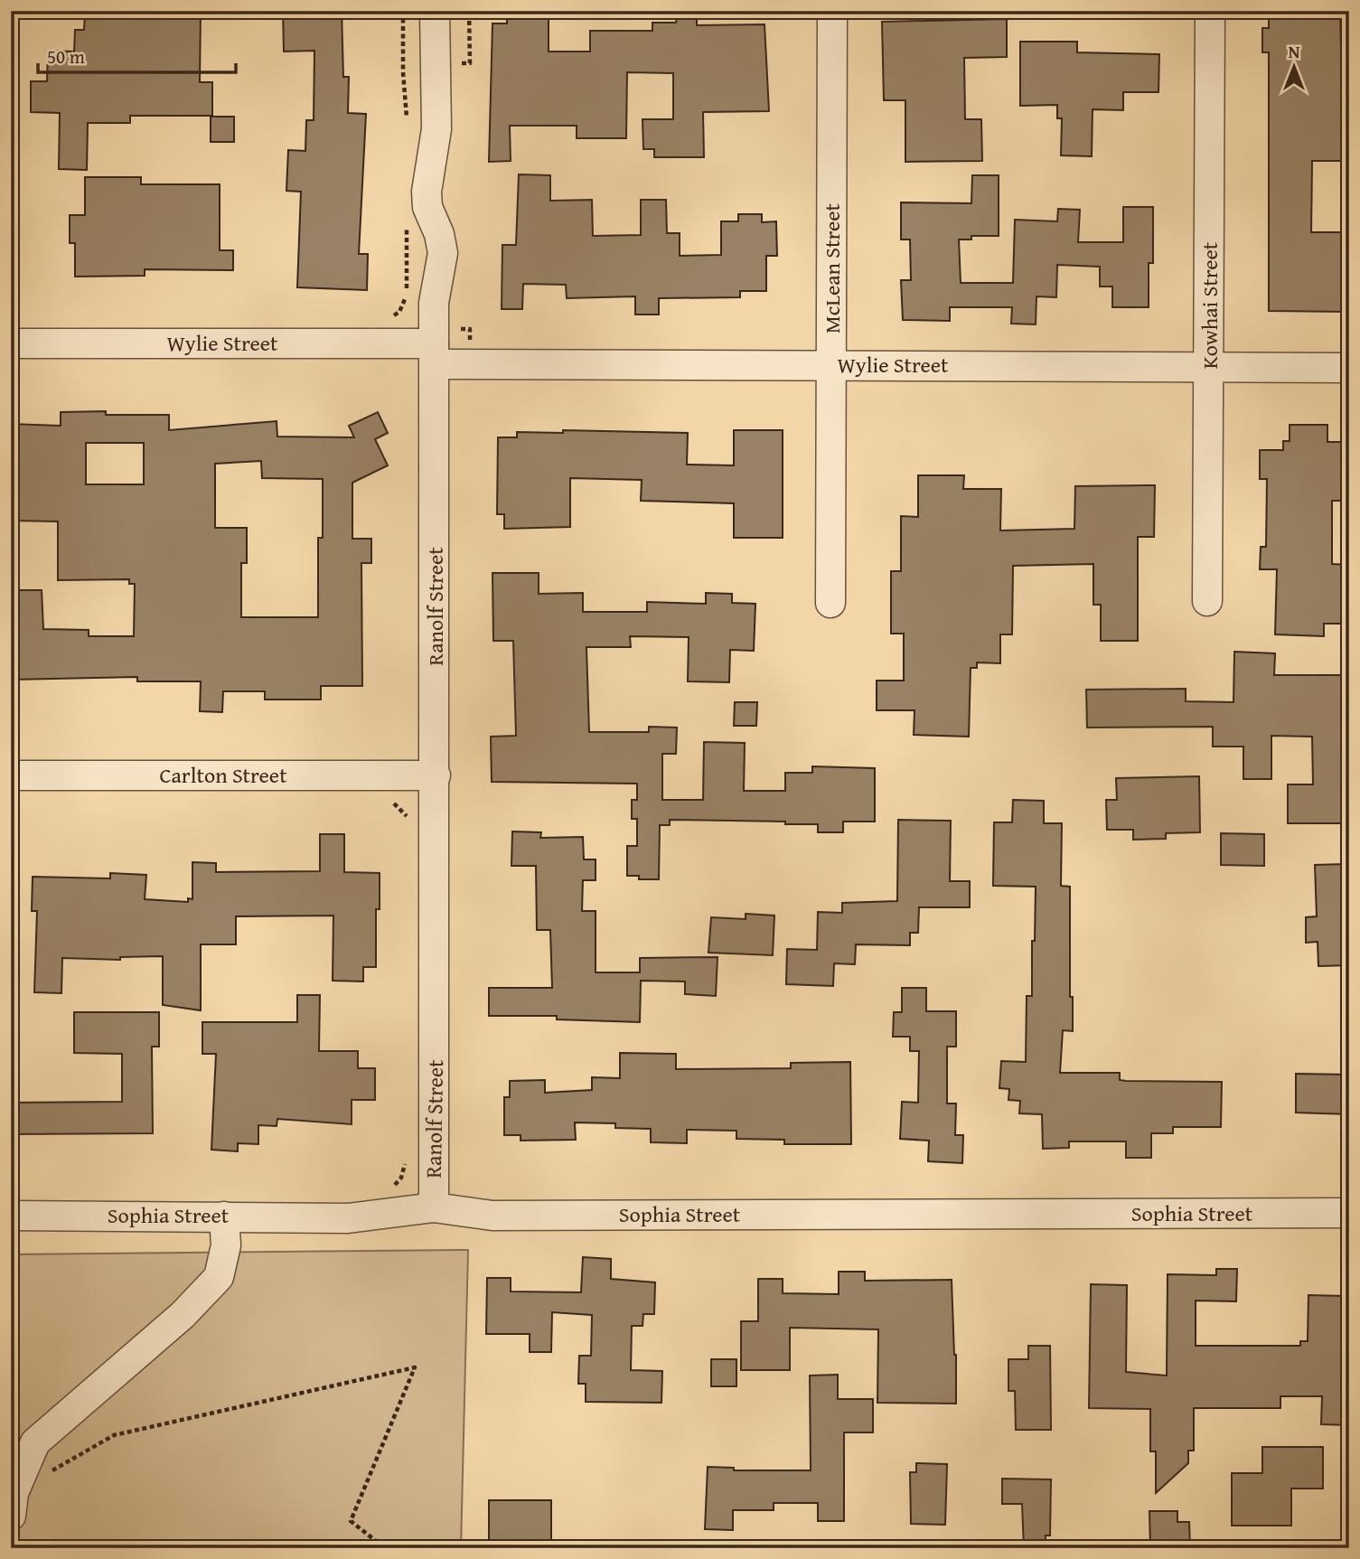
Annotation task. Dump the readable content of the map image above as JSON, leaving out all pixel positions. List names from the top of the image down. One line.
{"streets":{"street":["McLean Street","Kowhai Street","Wylie Street","Ranolf Street","Carlton Street","Sophia Street"]},"crossings":[["McLean Street","Wylie Street"],["Kowhai Street","Wylie Street"],["Wylie Street","Ranolf Street"],["Ranolf Street","Carlton Street"],["Ranolf Street","Sophia Street"]],"scale_bar":"50 m","north":"top"}
